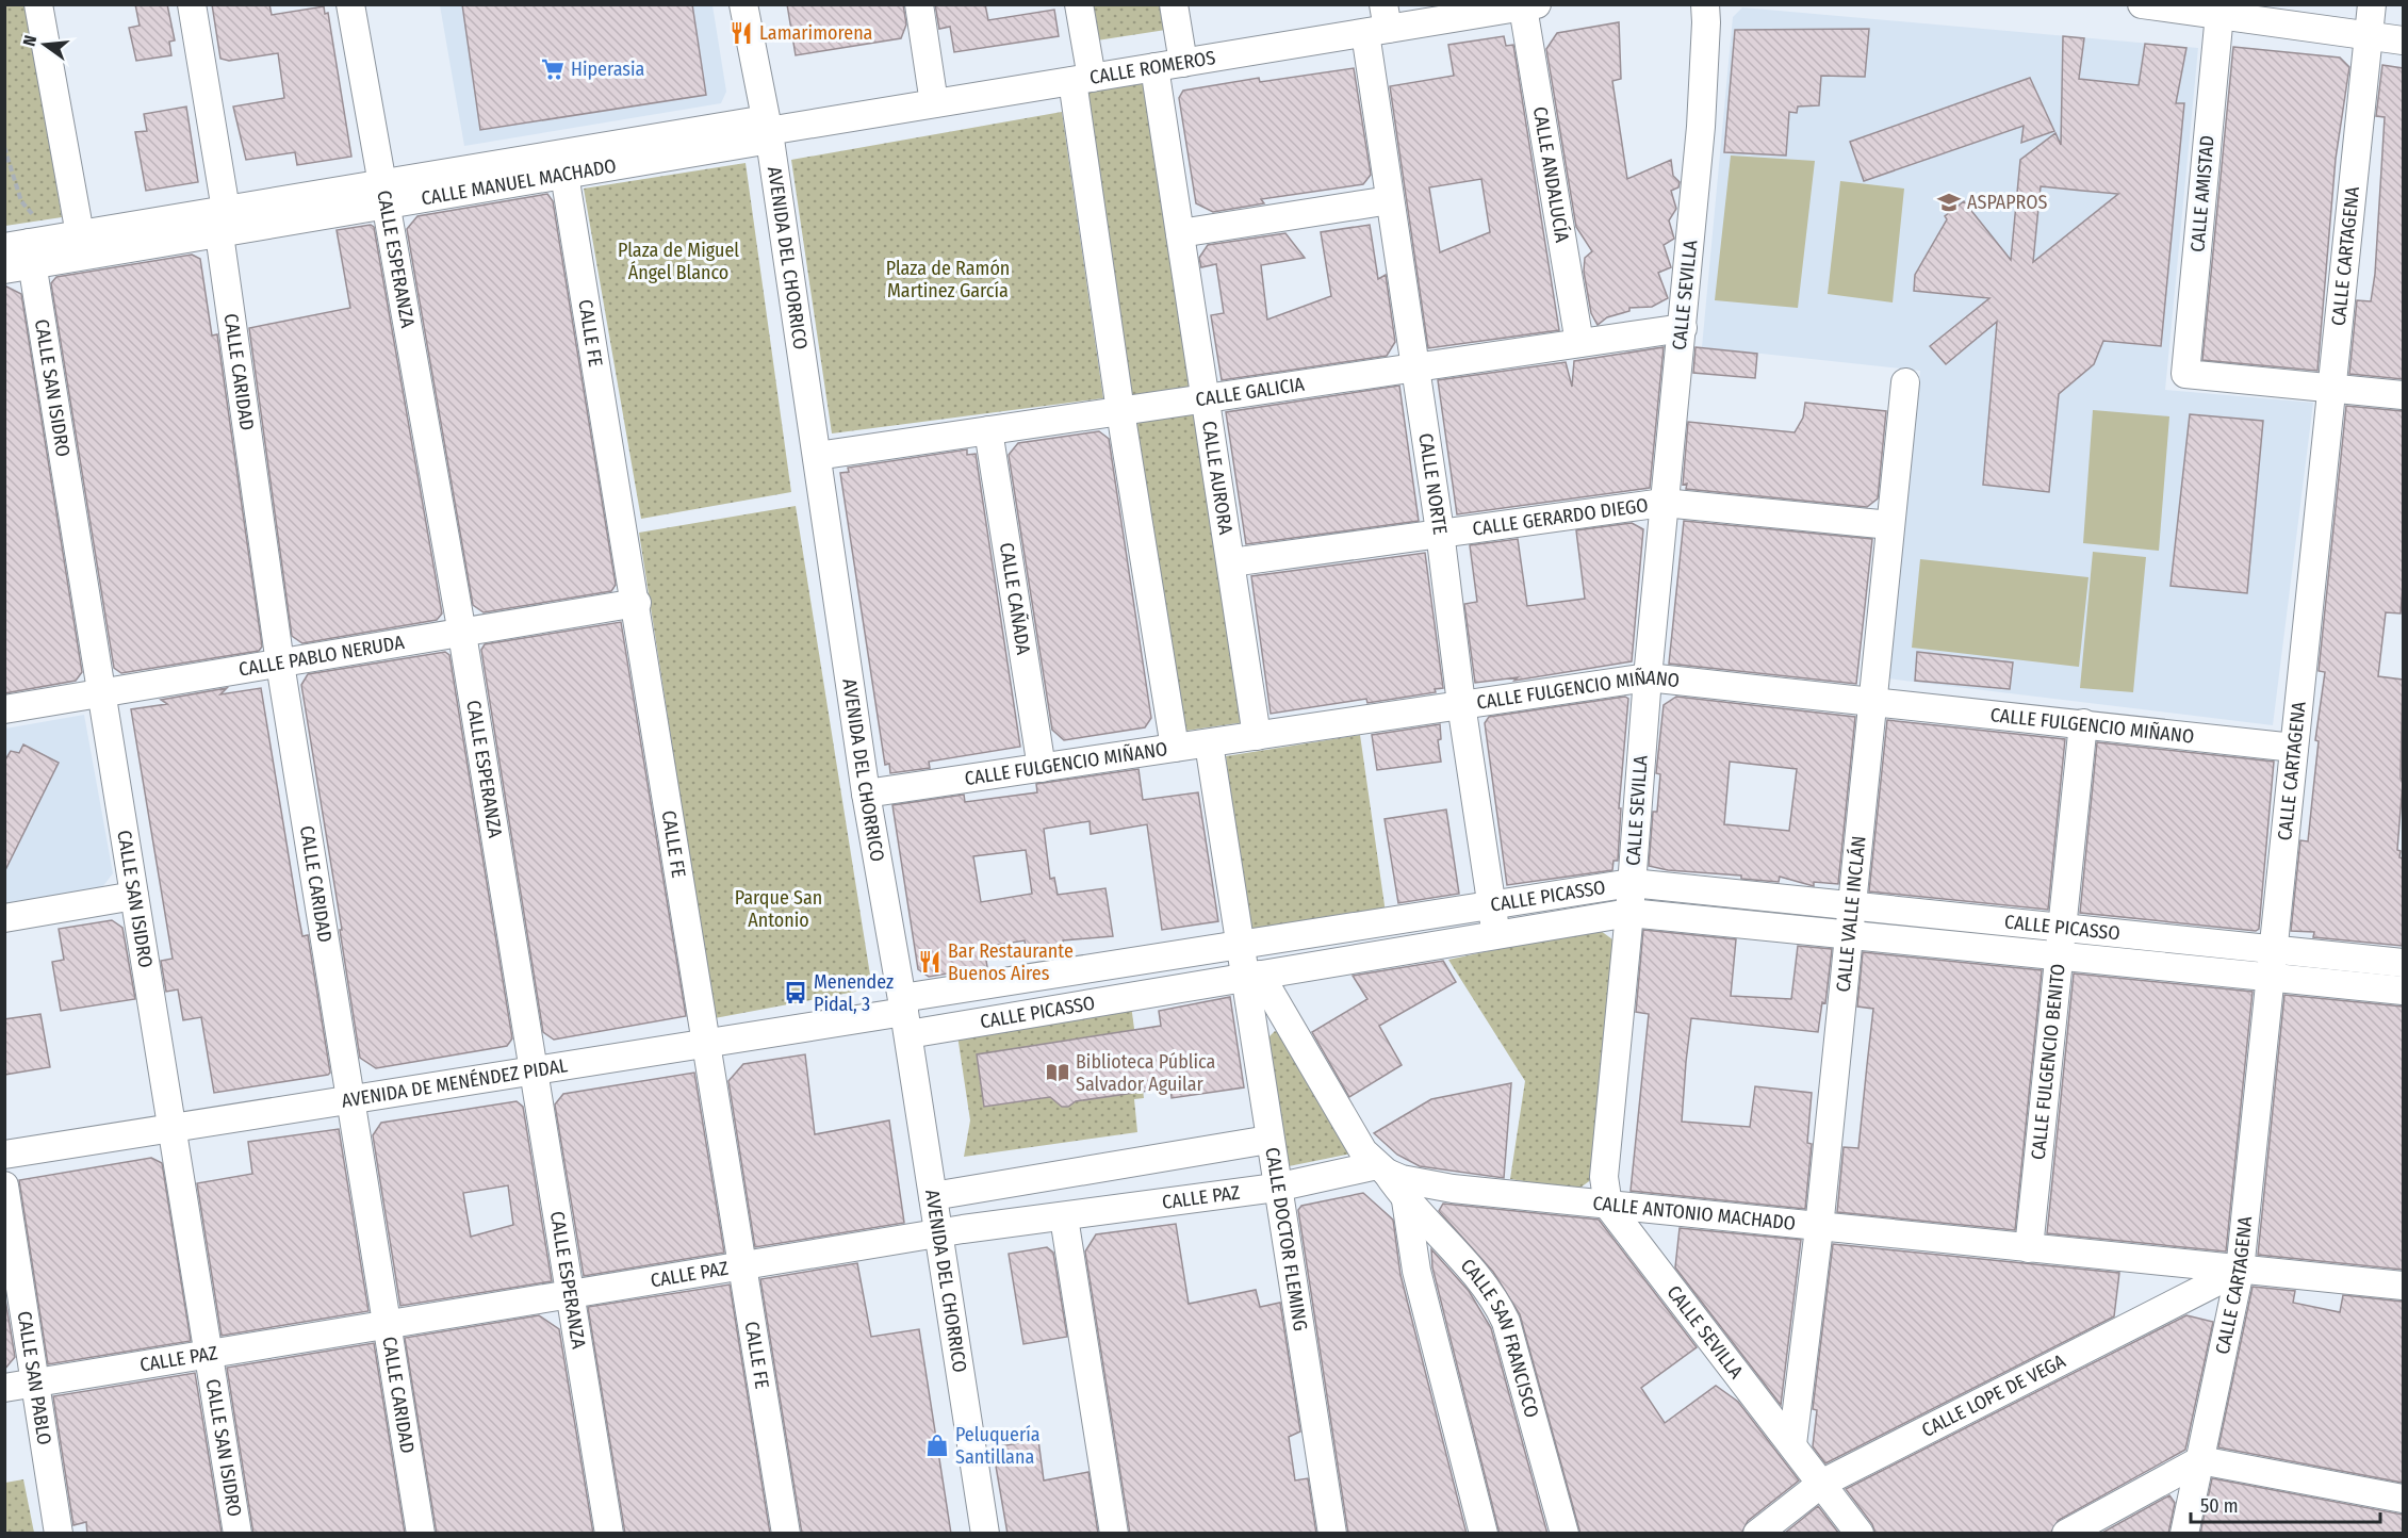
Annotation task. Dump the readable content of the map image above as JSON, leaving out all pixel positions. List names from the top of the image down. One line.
{"streets":{"street":["CALLE ROMEROS","CALLE ANDALUCÍA","CALLE MANUEL MACHADO","CALLE AMISTAD","AVENIDA DEL CHORRICO","CALLE CARTAGENA","CALLE ESPERANZA","CALLE SEVILLA","CALLE FE","CALLE CARIDAD","CALLE SAN ISIDRO","CALLE GALICIA","CALLE AURORA","CALLE NORTE","CALLE GERARDO DIEGO","CALLE CAÑADA","CALLE PABLO NERUDA","CALLE FULGENCIO MIÑANO","CALLE PICASSO","CALLE VALLE INCLÁN","CALLE FULGENCIO BENITO","AVENIDA DE MENÉNDEZ PIDAL","CALLE PAZ","CALLE ANTONIO MACHADO","CALLE DOCTOR FLEMING","CALLE SAN FRANCISCO","CALLE SAN PABLO","CALLE LOPE DE VEGA"]},"crossings":[["CALLE ROMEROS","CALLE ANDALUCÍA"],["CALLE ROMEROS","CALLE MANUEL MACHADO"],["CALLE ROMEROS","AVENIDA DEL CHORRICO"],["CALLE ROMEROS","CALLE AURORA"],["CALLE ROMEROS","CALLE NORTE"],["CALLE ANDALUCÍA","CALLE GALICIA"],["CALLE MANUEL MACHADO","AVENIDA DEL CHORRICO"],["CALLE MANUEL MACHADO","CALLE ESPERANZA"],["CALLE MANUEL MACHADO","CALLE FE"],["CALLE MANUEL MACHADO","CALLE CARIDAD"],["CALLE MANUEL MACHADO","CALLE SAN ISIDRO"],["CALLE AMISTAD","CALLE CARTAGENA"],["AVENIDA DEL CHORRICO","CALLE GALICIA"],["AVENIDA DEL CHORRICO","CALLE FULGENCIO MIÑANO"],["AVENIDA DEL CHORRICO","CALLE PICASSO"],["AVENIDA DEL CHORRICO","AVENIDA DE MENÉNDEZ PIDAL"],["AVENIDA DEL CHORRICO","CALLE PAZ"],["CALLE CARTAGENA","CALLE FULGENCIO MIÑANO"],["CALLE CARTAGENA","CALLE PICASSO"],["CALLE CARTAGENA","CALLE ANTONIO MACHADO"],["CALLE CARTAGENA","CALLE LOPE DE VEGA"],["CALLE ESPERANZA","CALLE PABLO NERUDA"],["CALLE ESPERANZA","AVENIDA DE MENÉNDEZ PIDAL"],["CALLE ESPERANZA","CALLE PAZ"],["CALLE SEVILLA","CALLE GALICIA"],["CALLE SEVILLA","CALLE GERARDO DIEGO"],["CALLE SEVILLA","CALLE FULGENCIO MIÑANO"],["CALLE SEVILLA","CALLE PICASSO"],["CALLE SEVILLA","CALLE VALLE INCLÁN"],["CALLE SEVILLA","CALLE ANTONIO MACHADO"],["CALLE SEVILLA","CALLE LOPE DE VEGA"],["CALLE FE","CALLE PABLO NERUDA"],["CALLE FE","AVENIDA DE MENÉNDEZ PIDAL"],["CALLE FE","CALLE PAZ"],["CALLE CARIDAD","CALLE PABLO NERUDA"],["CALLE CARIDAD","AVENIDA DE MENÉNDEZ PIDAL"],["CALLE CARIDAD","CALLE PAZ"],["CALLE SAN ISIDRO","CALLE PABLO NERUDA"],["CALLE SAN ISIDRO","AVENIDA DE MENÉNDEZ PIDAL"],["CALLE SAN ISIDRO","CALLE PAZ"],["CALLE GALICIA","CALLE AURORA"],["CALLE GALICIA","CALLE NORTE"],["CALLE GALICIA","CALLE CAÑADA"],["CALLE AURORA","CALLE GERARDO DIEGO"],["CALLE AURORA","CALLE FULGENCIO MIÑANO"],["CALLE NORTE","CALLE GERARDO DIEGO"],["CALLE NORTE","CALLE FULGENCIO MIÑANO"],["CALLE NORTE","CALLE PICASSO"],["CALLE GERARDO DIEGO","CALLE VALLE INCLÁN"],["CALLE CAÑADA","CALLE FULGENCIO MIÑANO"],["CALLE FULGENCIO MIÑANO","CALLE VALLE INCLÁN"],["CALLE FULGENCIO MIÑANO","CALLE FULGENCIO BENITO"],["CALLE PICASSO","CALLE VALLE INCLÁN"],["CALLE PICASSO","CALLE FULGENCIO BENITO"],["CALLE PICASSO","AVENIDA DE MENÉNDEZ PIDAL"],["CALLE PICASSO","CALLE DOCTOR FLEMING"],["CALLE VALLE INCLÁN","CALLE ANTONIO MACHADO"],["CALLE FULGENCIO BENITO","CALLE ANTONIO MACHADO"],["CALLE PAZ","CALLE ANTONIO MACHADO"],["CALLE PAZ","CALLE DOCTOR FLEMING"],["CALLE PAZ","CALLE SAN FRANCISCO"],["CALLE PAZ","CALLE SAN PABLO"],["CALLE ANTONIO MACHADO","CALLE SAN FRANCISCO"],["CALLE ANTONIO MACHADO","CALLE LOPE DE VEGA"]],"parks":["Plaza de Miguel Ángel Blanco","Plaza de Ramón Martinez García","Parque San Antonio"],"places":{"restaurant":["Lamarimorena","Bar Restaurante Buenos Aires"],"supermarket":["Hiperasia"],"school or university":["ASPAPROS"],"bus stop":["Menendez Pidal, 3"],"library":["Biblioteca Pública Salvador Aguilar"],"shop":["Peluquería Santillana"]},"scale_bar":"50 m","north":"left"}
